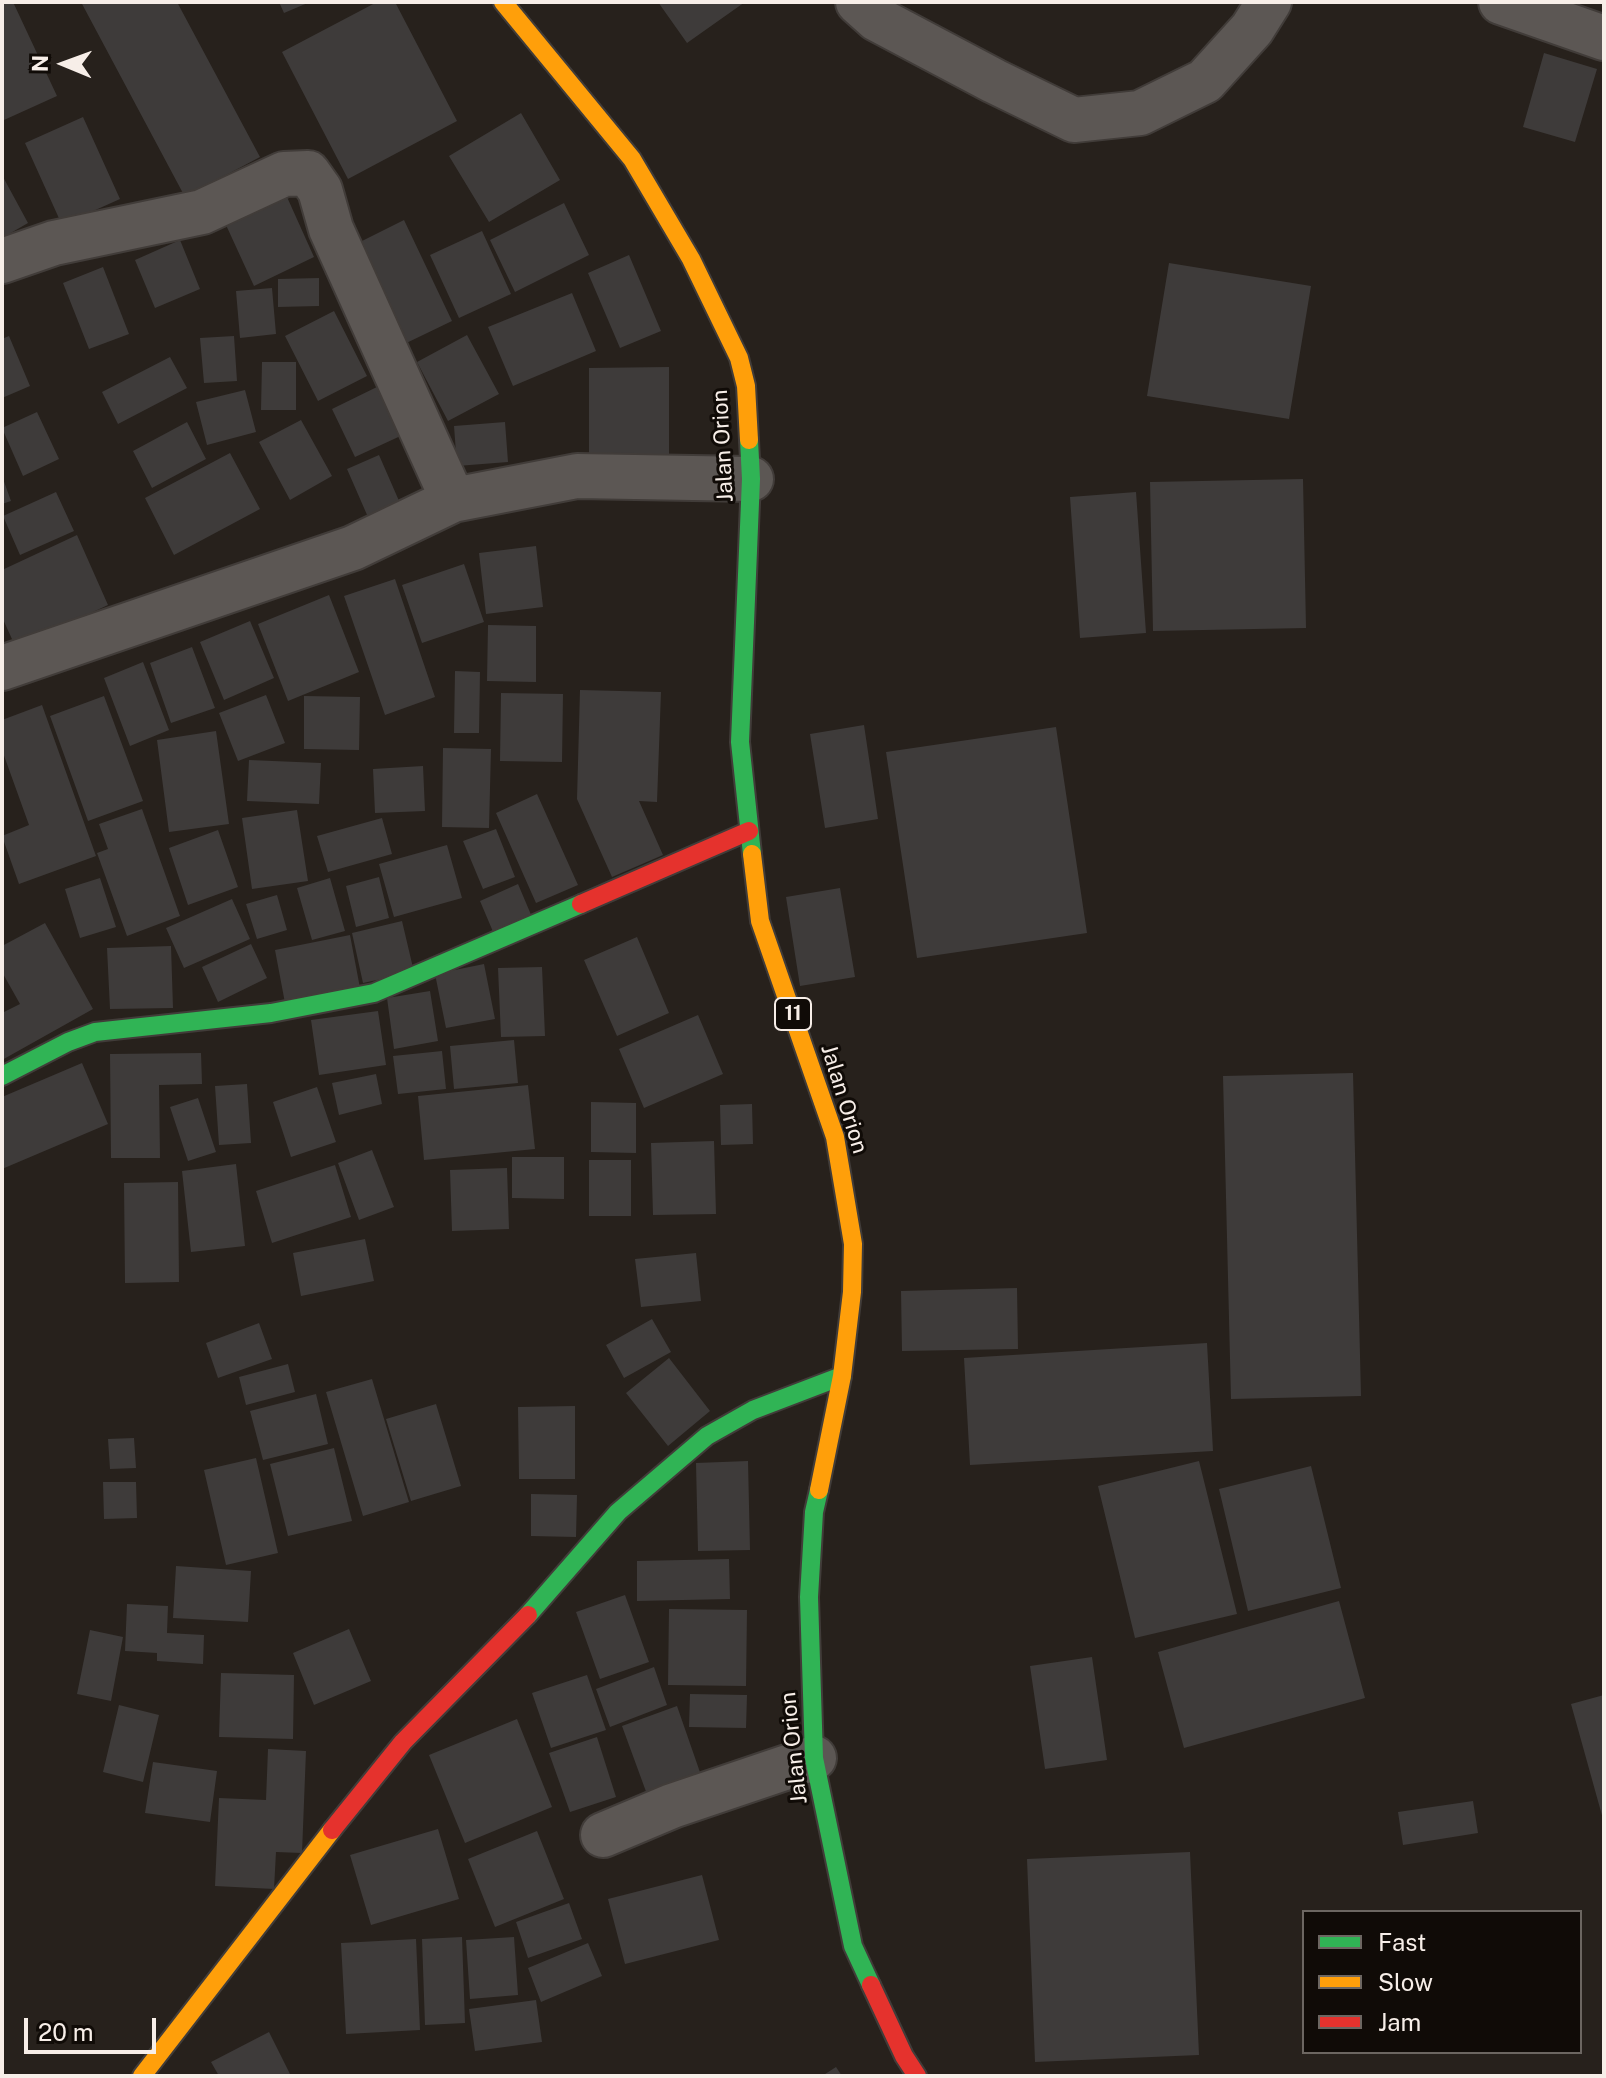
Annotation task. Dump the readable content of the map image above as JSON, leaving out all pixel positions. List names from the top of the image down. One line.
{"streets":{"main road":["Jalan Orion","11"]},"legend":["Fast","Slow","Jam"],"scale_bar":"20 m","north":"left"}
